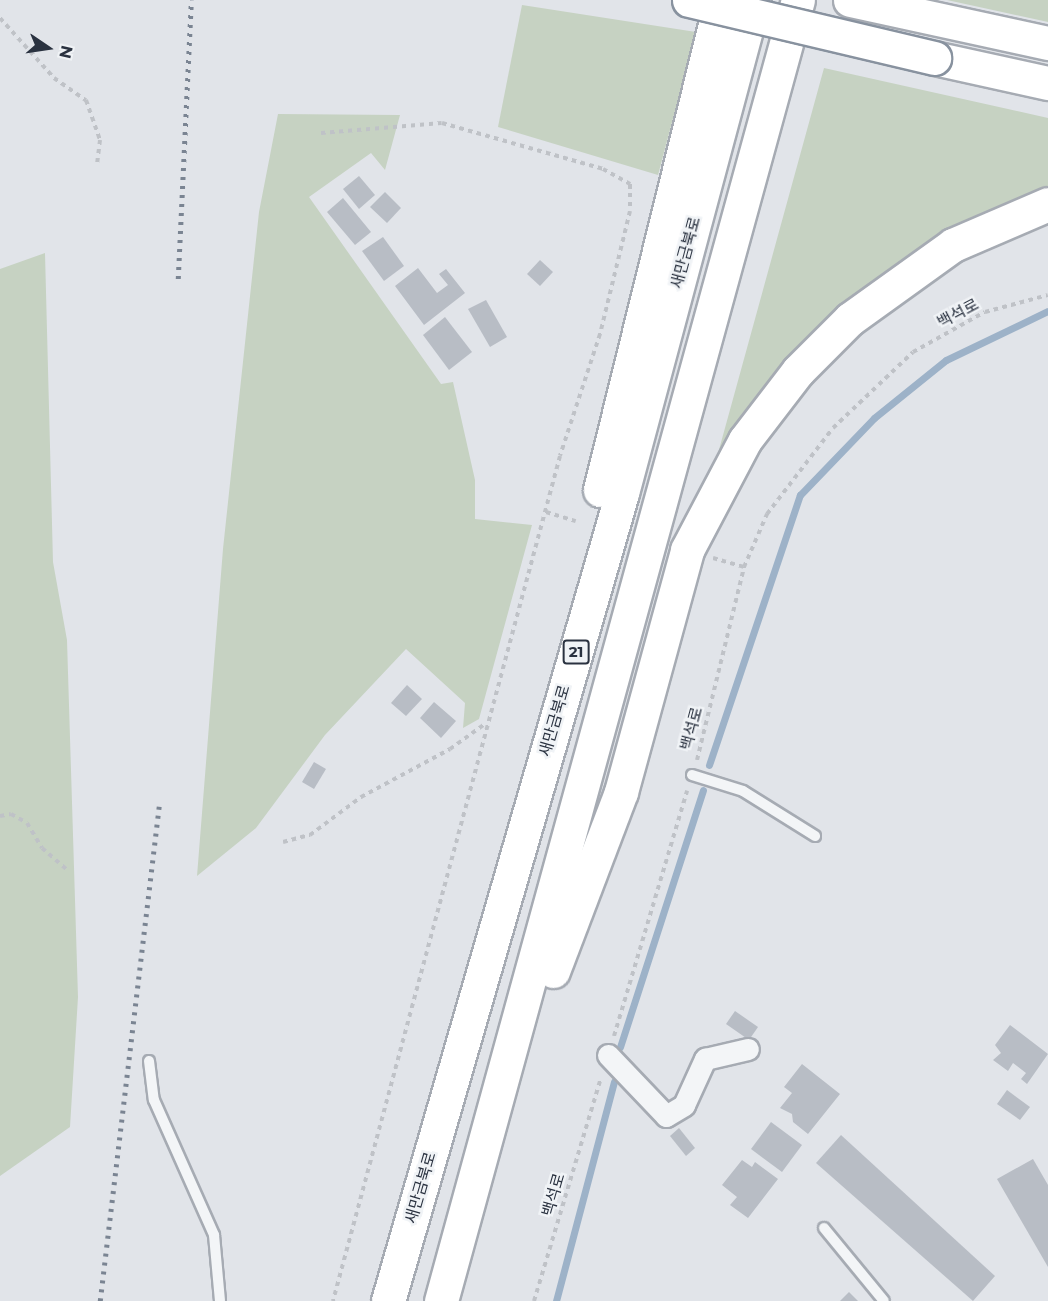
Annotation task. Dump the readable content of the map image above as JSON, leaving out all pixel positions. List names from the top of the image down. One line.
{"streets":{"highway":["새만금북로","21"],"path":["백석로"]},"north":"right"}
